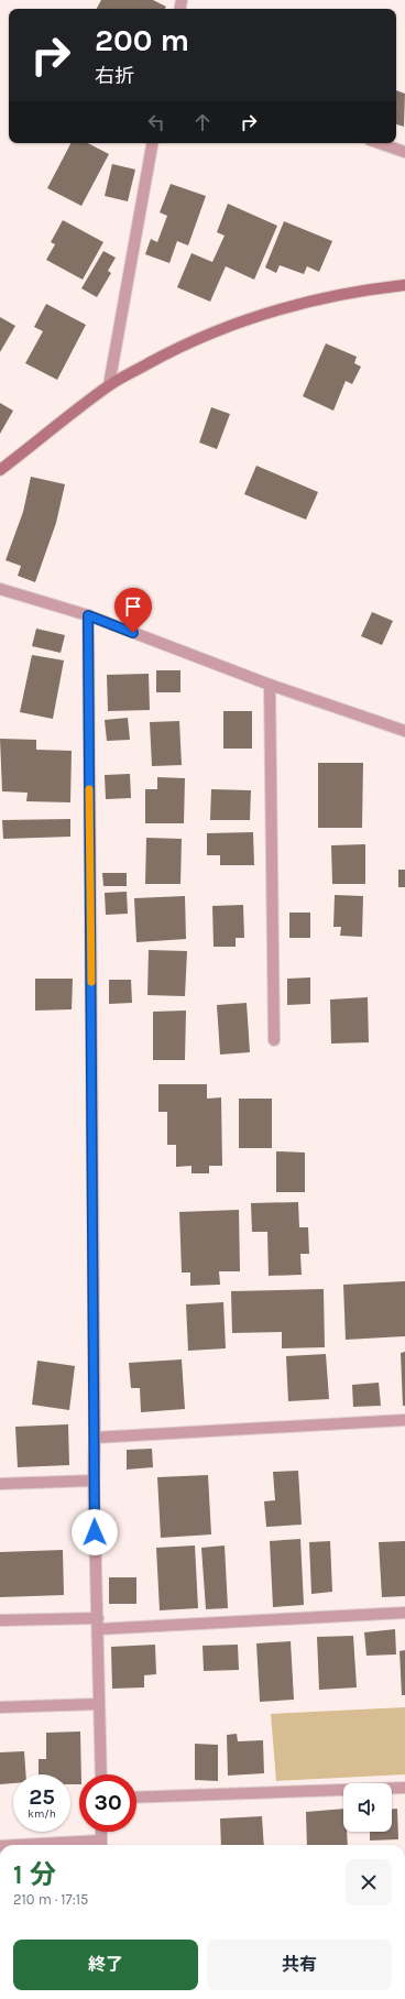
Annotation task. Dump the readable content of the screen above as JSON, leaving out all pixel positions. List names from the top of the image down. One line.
{"page":{"turn":["200 m","右折"],"speed":"25 km/h","limit":"30","heading":["1 分","210 m · 17:15"],"buttons":["終了","共有"]}}
